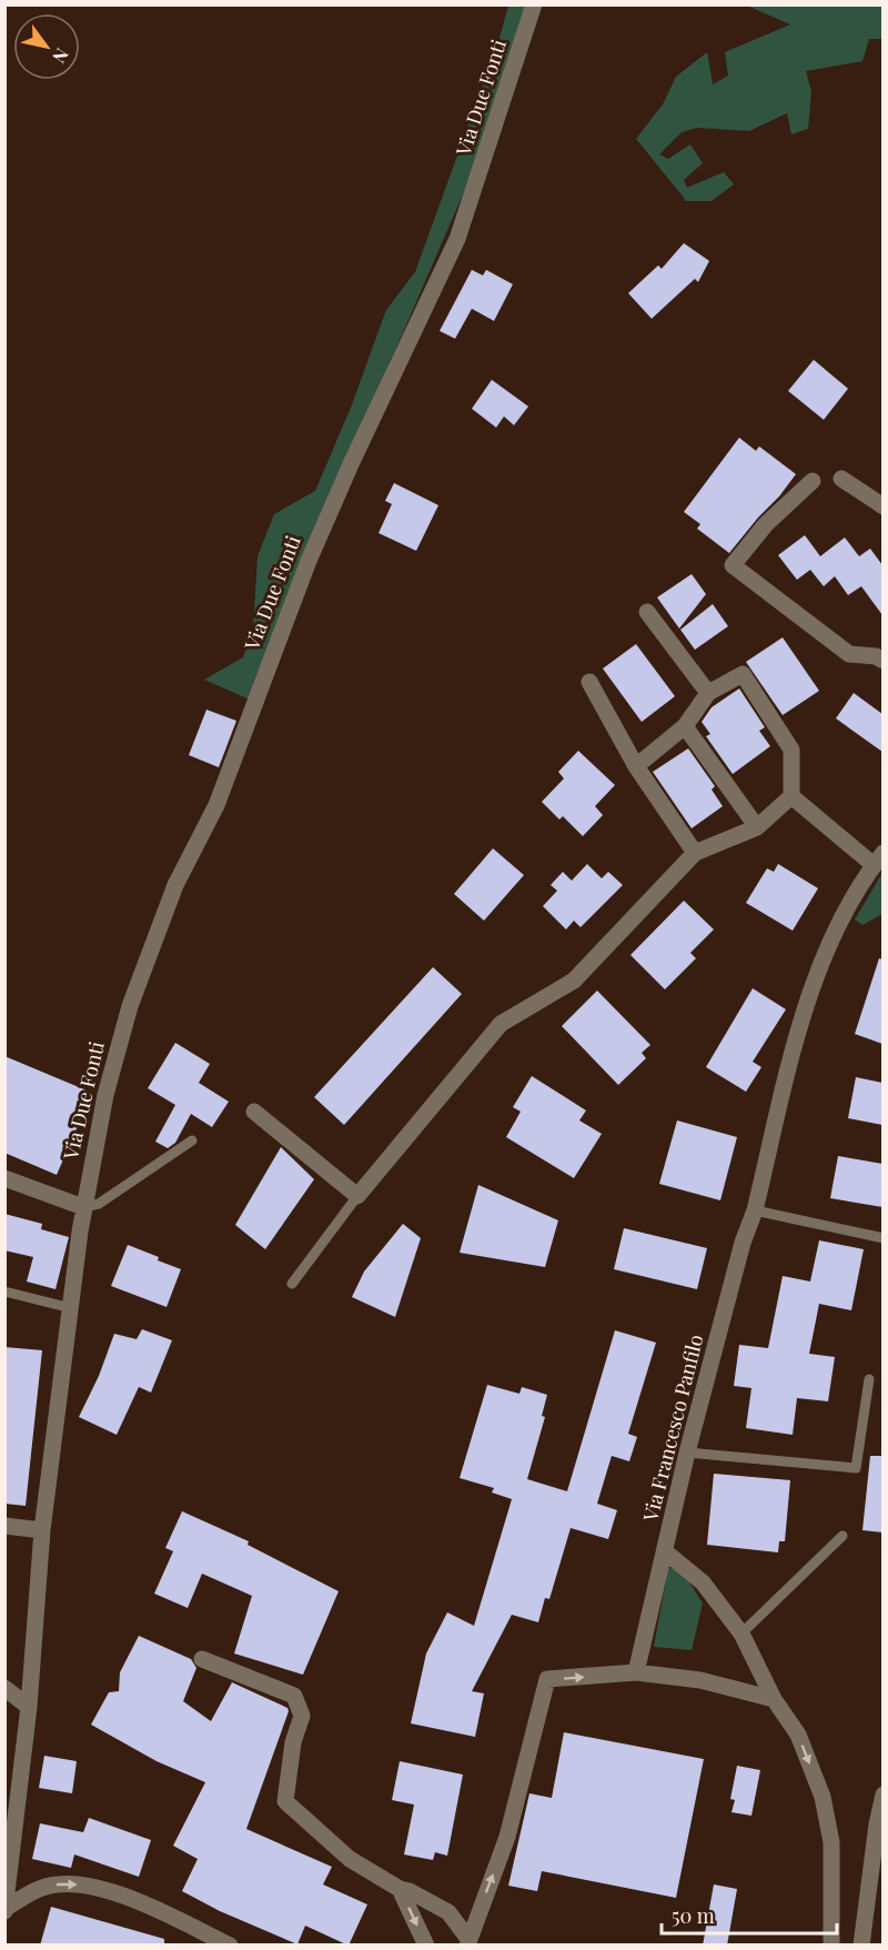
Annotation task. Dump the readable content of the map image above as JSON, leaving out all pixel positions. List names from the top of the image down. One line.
{"streets":{"street":["Via Due Fonti","Via Francesco Panfilo"]},"scale_bar":"50 m","north":"bottom right"}
